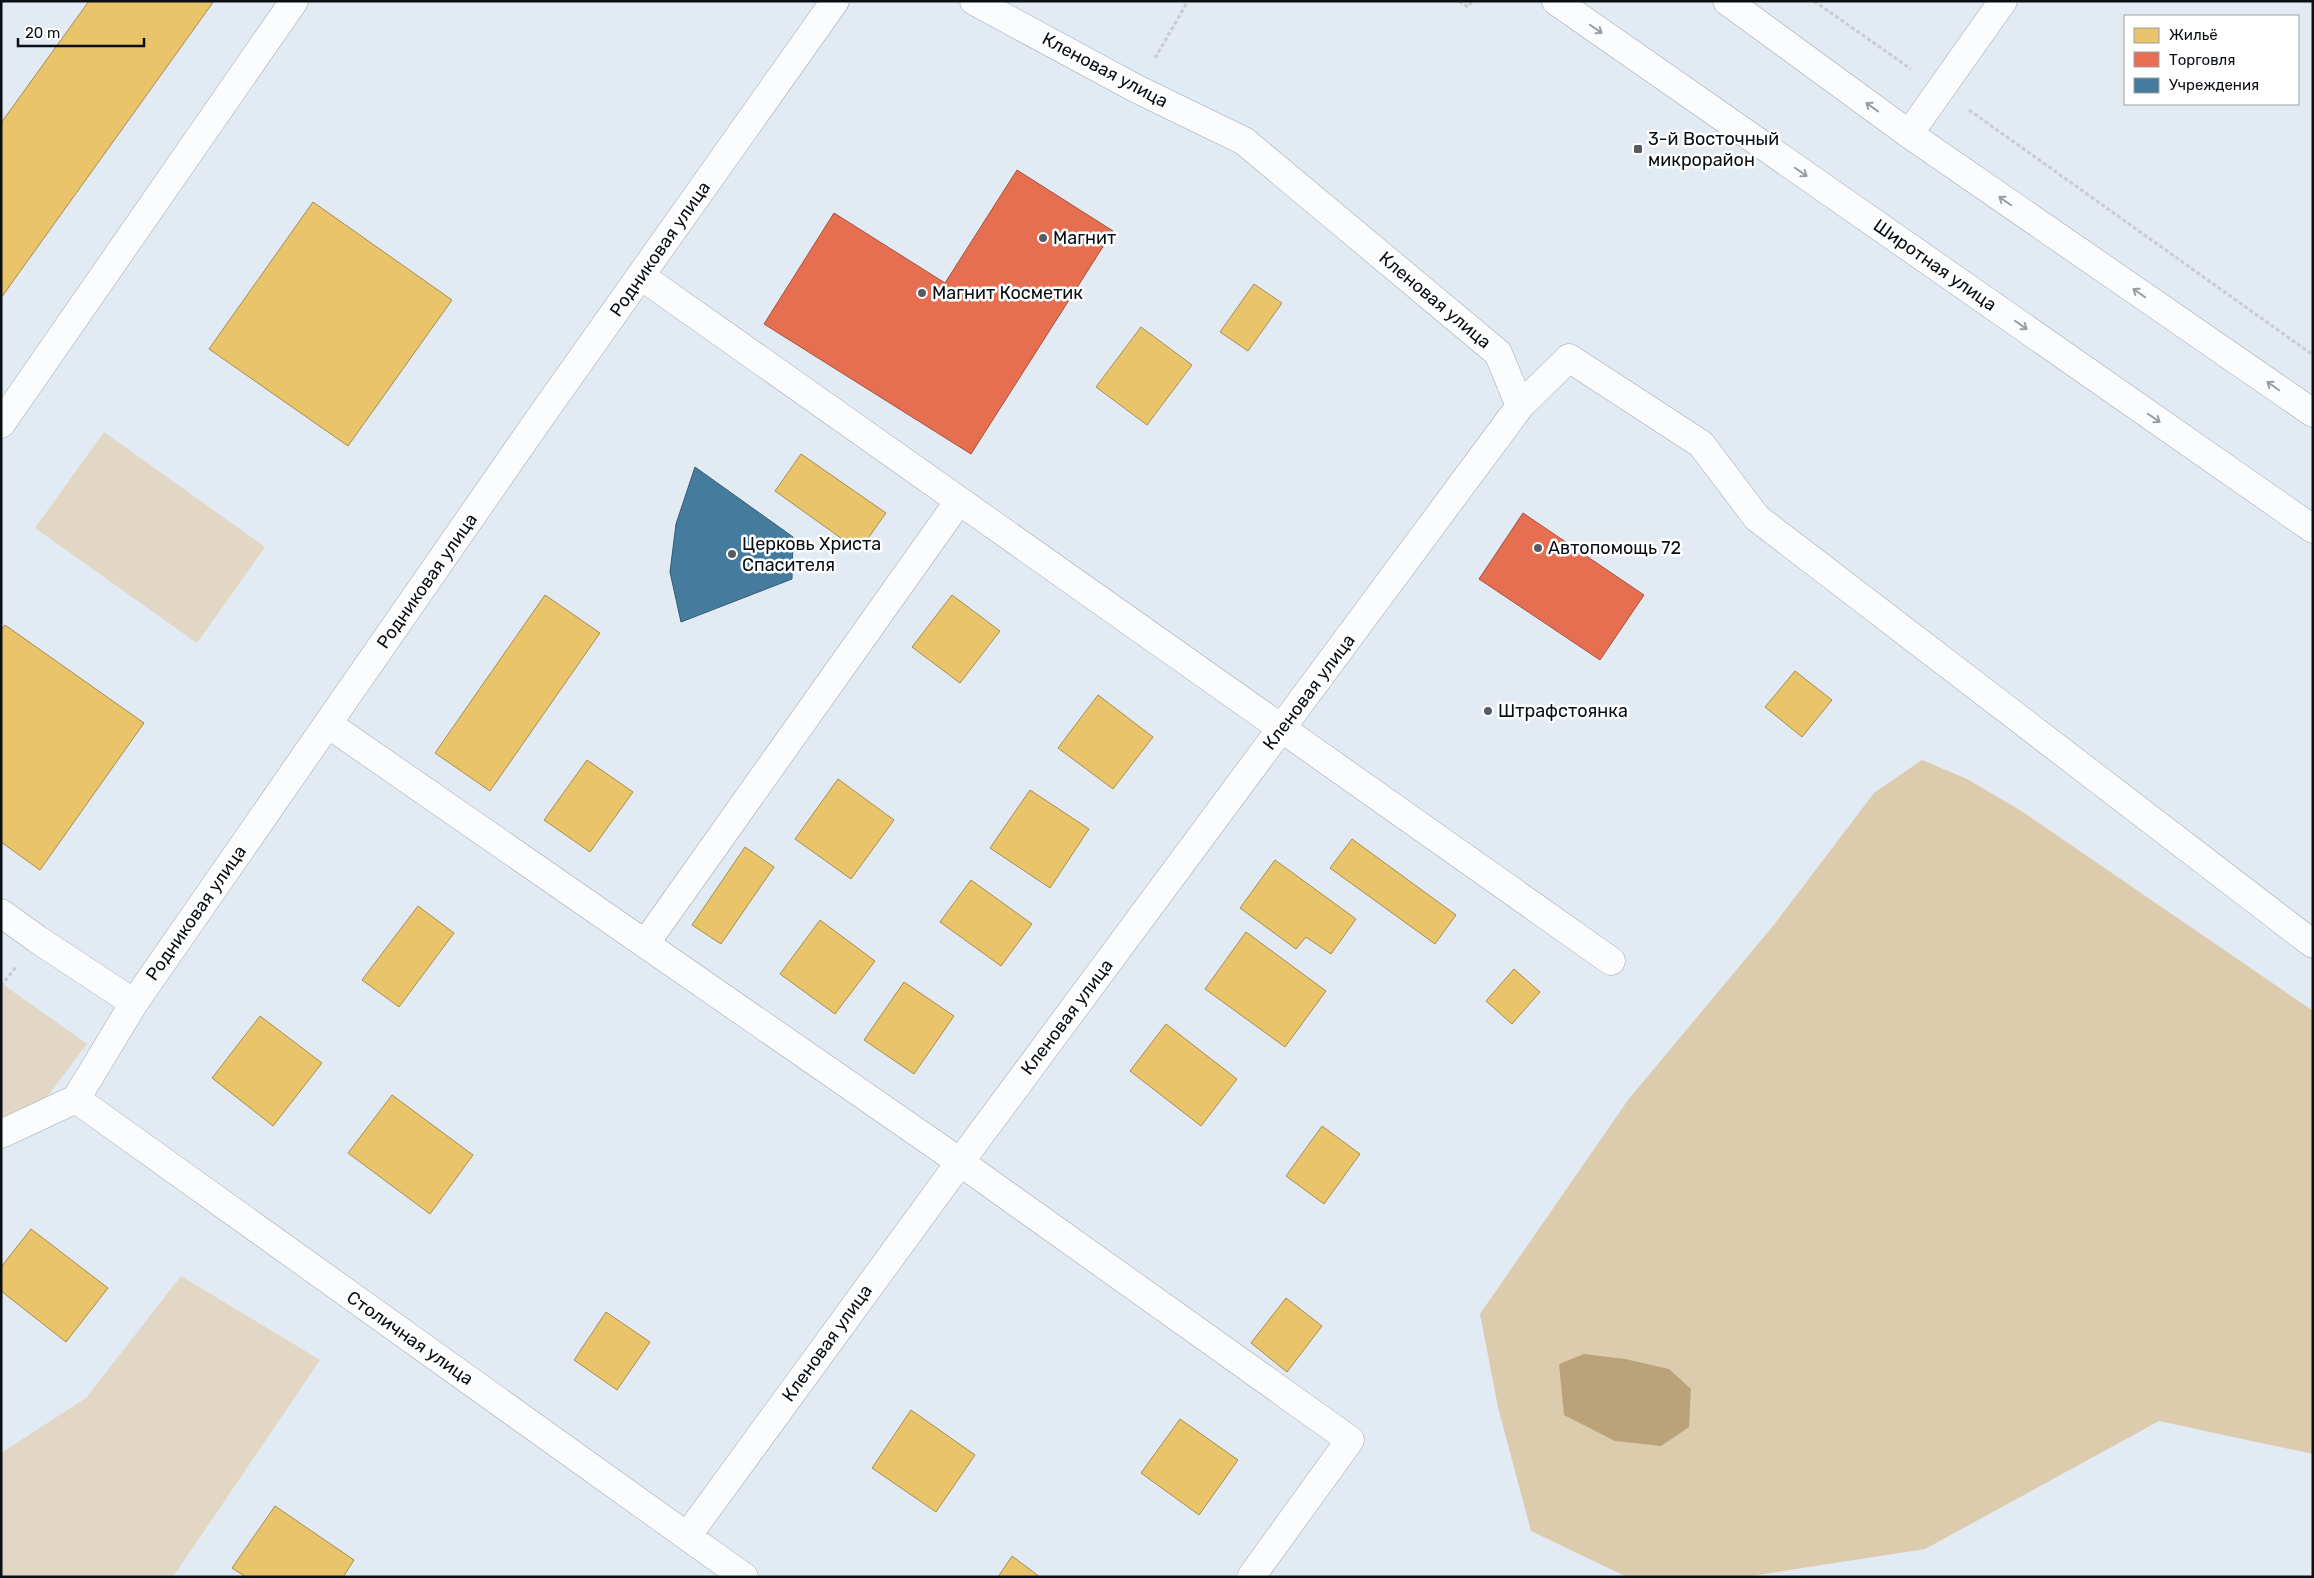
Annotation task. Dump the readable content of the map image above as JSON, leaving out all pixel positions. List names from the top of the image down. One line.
{"streets":{"street":["Кленовая улица","Родниковая улица","Широтная улица","Столичная улица"]},"crossings":[["Кленовая улица","Столичная улица"],["Родниковая улица","Столичная улица"]],"places":{"transit":["3-й Восточный микрорайон"],"other":["Магнит","Магнит Косметик","Автопомощь 72","Церковь Христа Спасителя","Штрафстоянка"]},"legend":["Жильё","Торговля","Учреждения"],"scale_bar":"20 m"}
